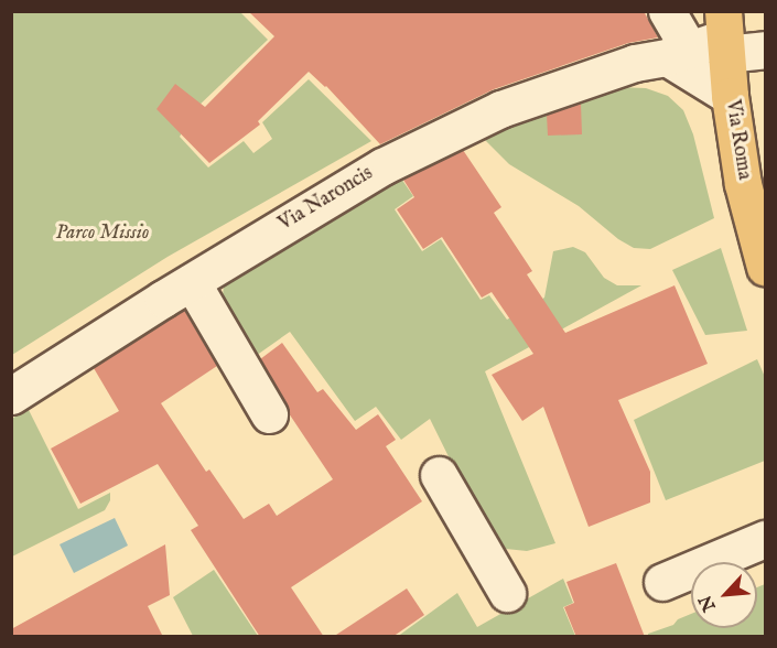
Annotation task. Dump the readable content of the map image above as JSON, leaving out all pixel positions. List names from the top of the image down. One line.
{"streets":{"main road":["Via Roma"],"street":["Via Naroncis"]},"crossings":[["Via Roma","Via Naroncis"]],"parks":["Parco Missio"],"north":"bottom left"}
